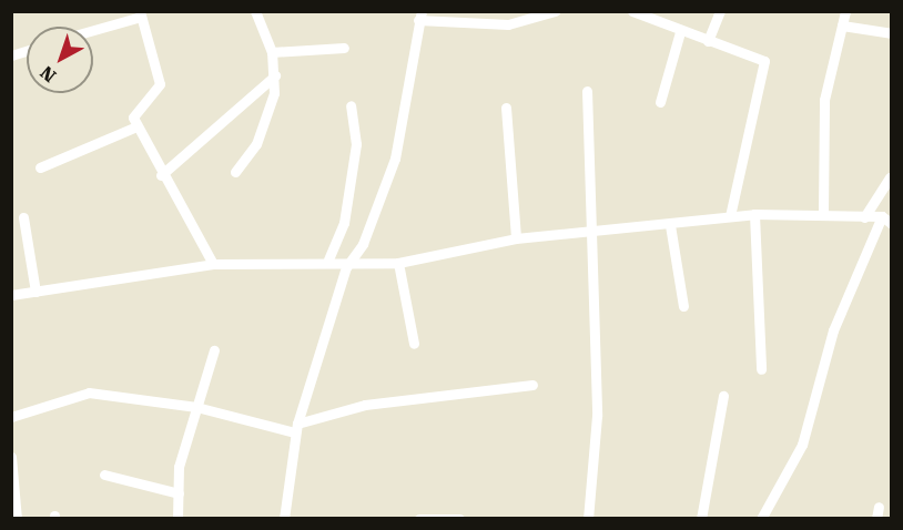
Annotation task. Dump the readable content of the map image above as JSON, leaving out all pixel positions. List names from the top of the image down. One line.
{"north":"bottom left"}
